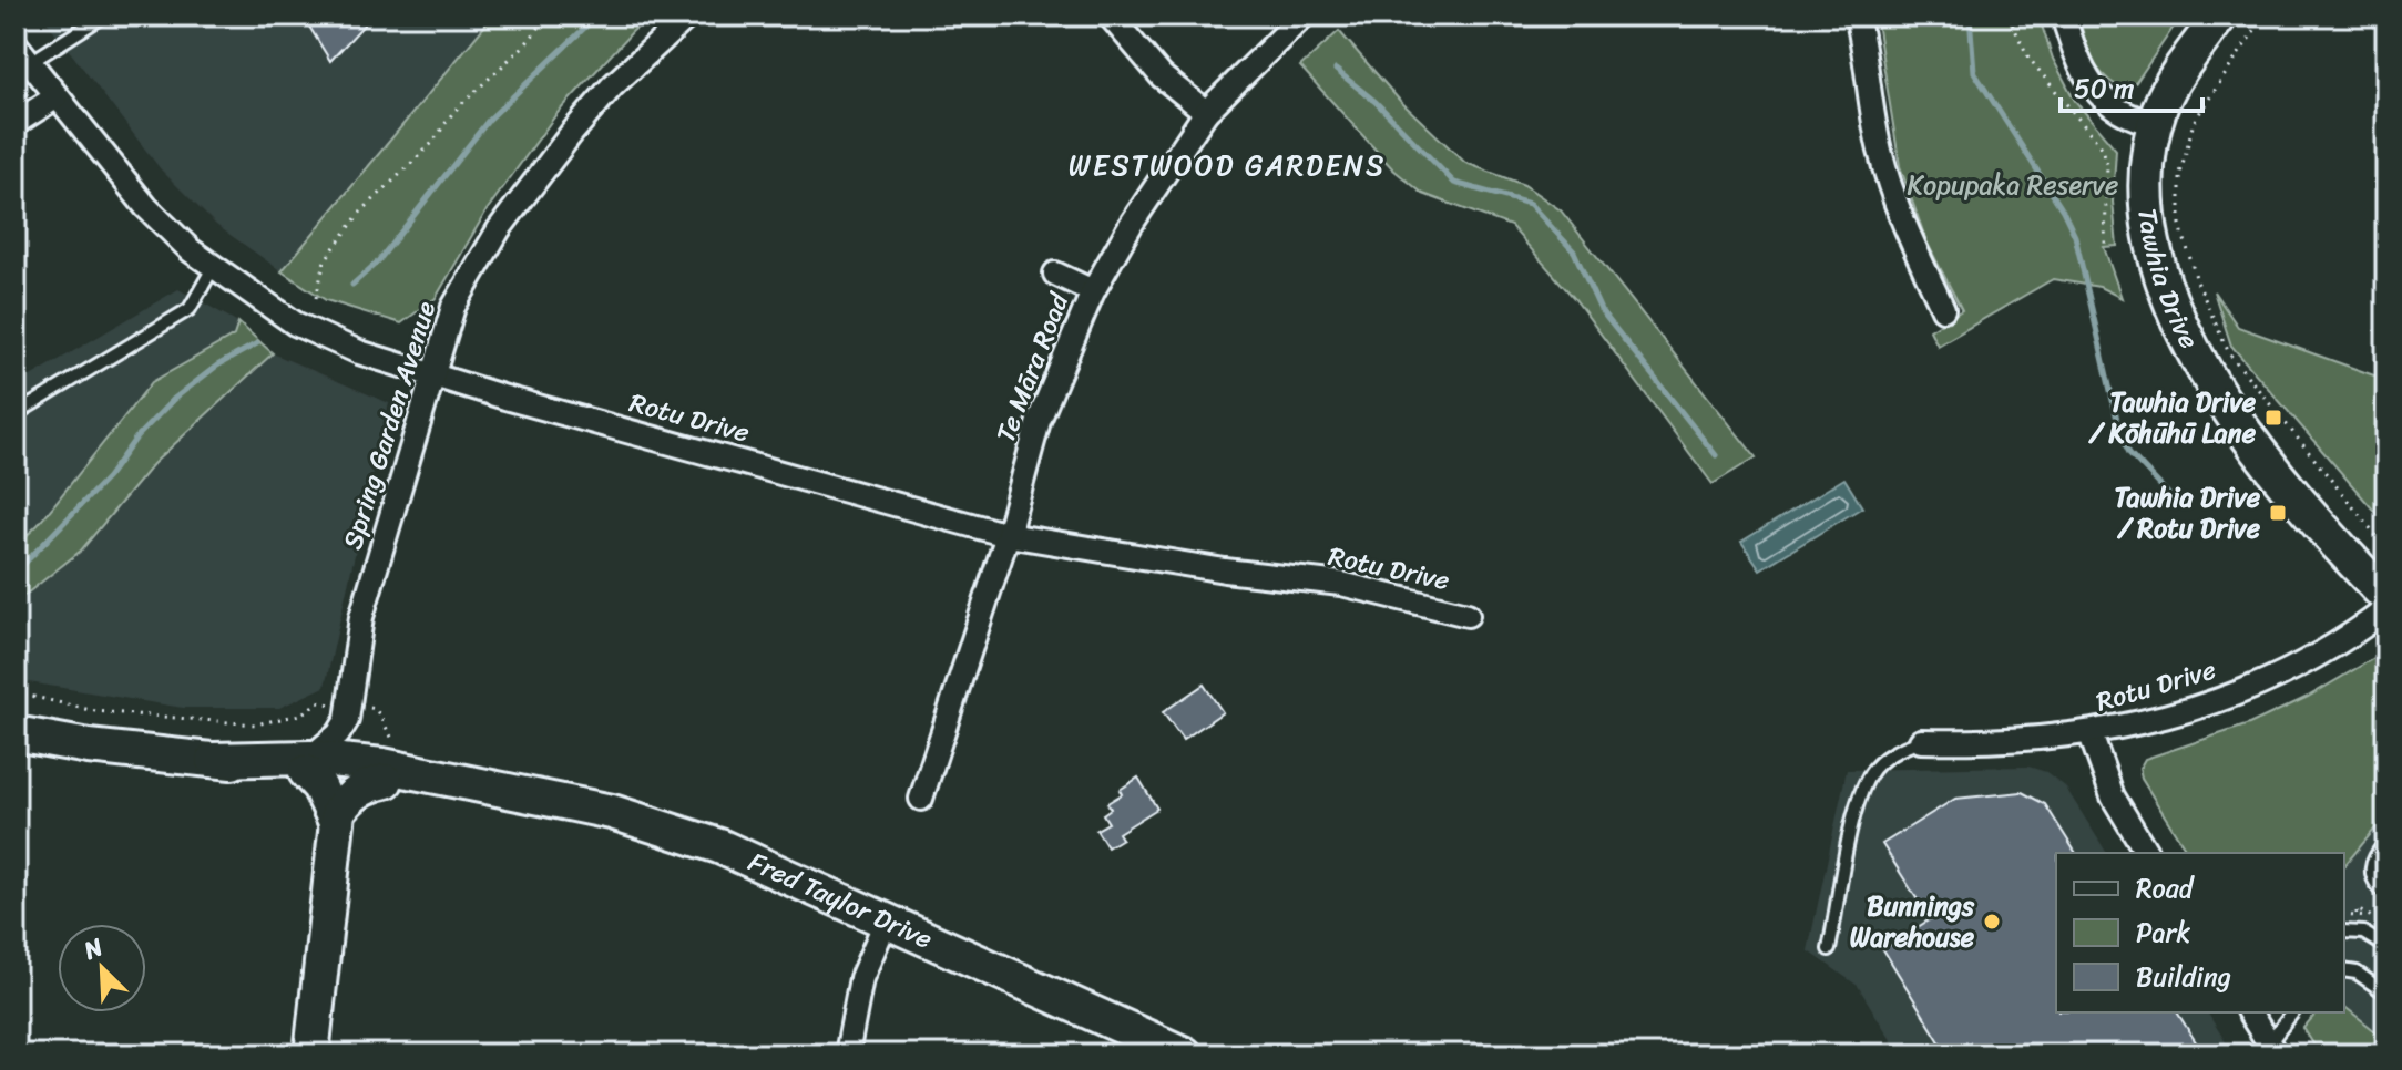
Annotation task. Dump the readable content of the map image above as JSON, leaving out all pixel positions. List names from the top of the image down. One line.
{"streets":{"main road":["Tawhia Drive","Fred Taylor Drive"],"street":["Te Māra Road","Rotu Drive","Spring Garden Avenue"]},"crossings":[["Te Māra Road","Rotu Drive"],["Rotu Drive","Spring Garden Avenue"]],"districts":["WESTWOOD GARDENS"],"parks":["Kopupaka Reserve"],"places":{"transit":["Tawhia Drive / Kōhūhū Lane","Tawhia Drive / Rotu Drive"],"other":["Bunnings Warehouse"]},"legend":["Road","Park","Building"],"scale_bar":"50 m","north":"top left"}
